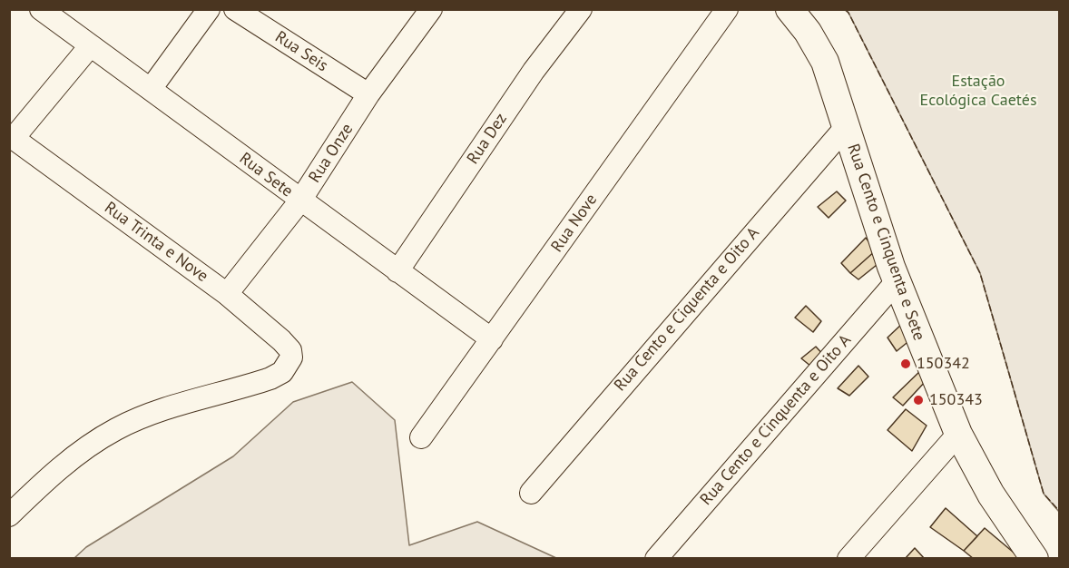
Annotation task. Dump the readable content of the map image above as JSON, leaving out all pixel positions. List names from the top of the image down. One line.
{"streets":{"main road":["Rua Cento e Cinquenta e Sete"],"street":["Rua Seis","Rua Dez","Rua Onze","Rua Sete","Rua Nove","Rua Trinta e Nove","Rua Cento e Ciquenta e Oito A","Rua Cento e Cinquenta e Oito A"]},"crossings":[["Rua Seis","Rua Onze"],["Rua Dez","Rua Sete"],["Rua Onze","Rua Sete"],["Rua Onze","Rua Trinta e Nove"],["Rua Sete","Rua Nove"],["Rua Cento e Cinquenta e Sete","Rua Cento e Ciquenta e Oito A"],["Rua Cento e Cinquenta e Sete","Rua Cento e Cinquenta e Oito A"]],"parks":["Estação Ecológica Caetés"],"places":["150342","150343"]}
